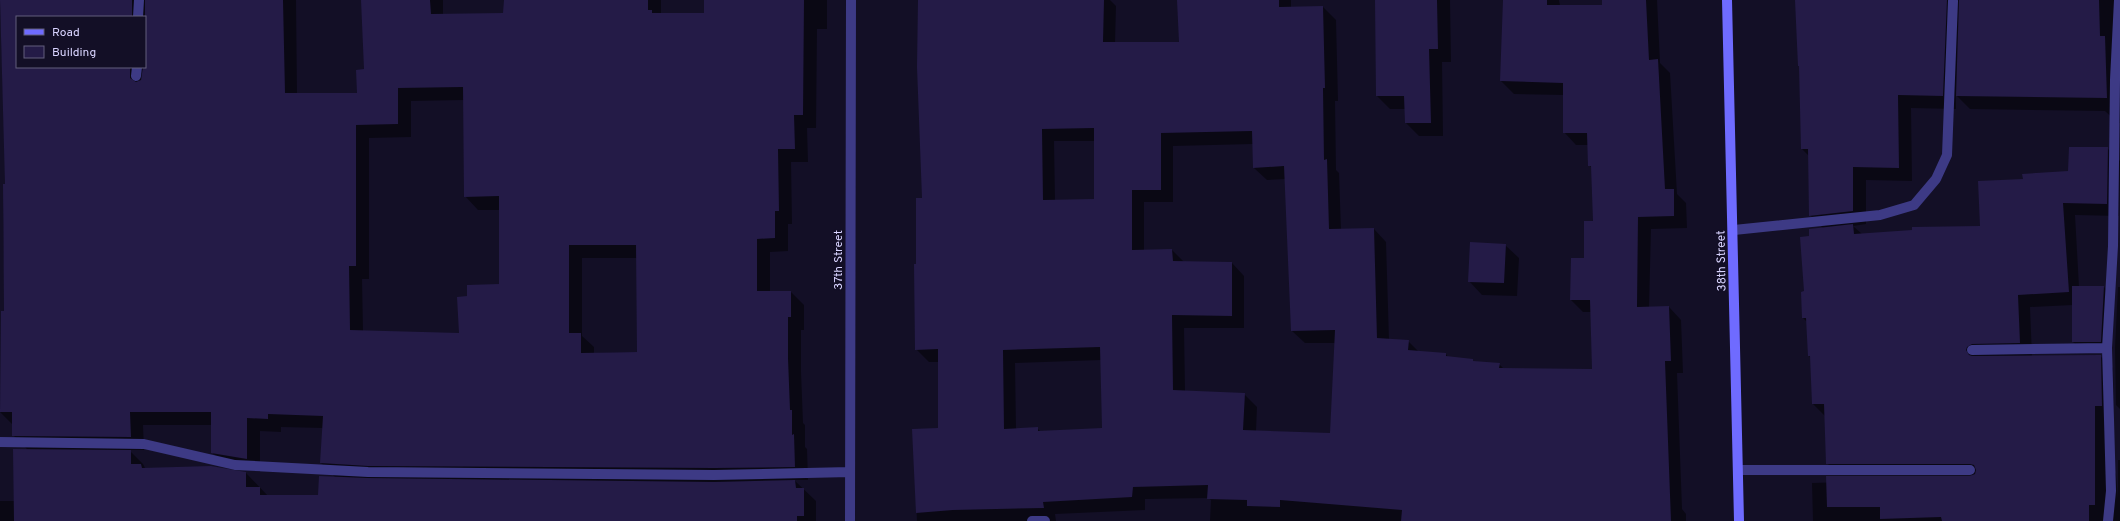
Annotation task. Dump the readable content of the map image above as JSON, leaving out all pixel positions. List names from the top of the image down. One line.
{"streets":{"main road":["38th Street"],"street":["37th Street"]},"legend":["Road","Building"]}
